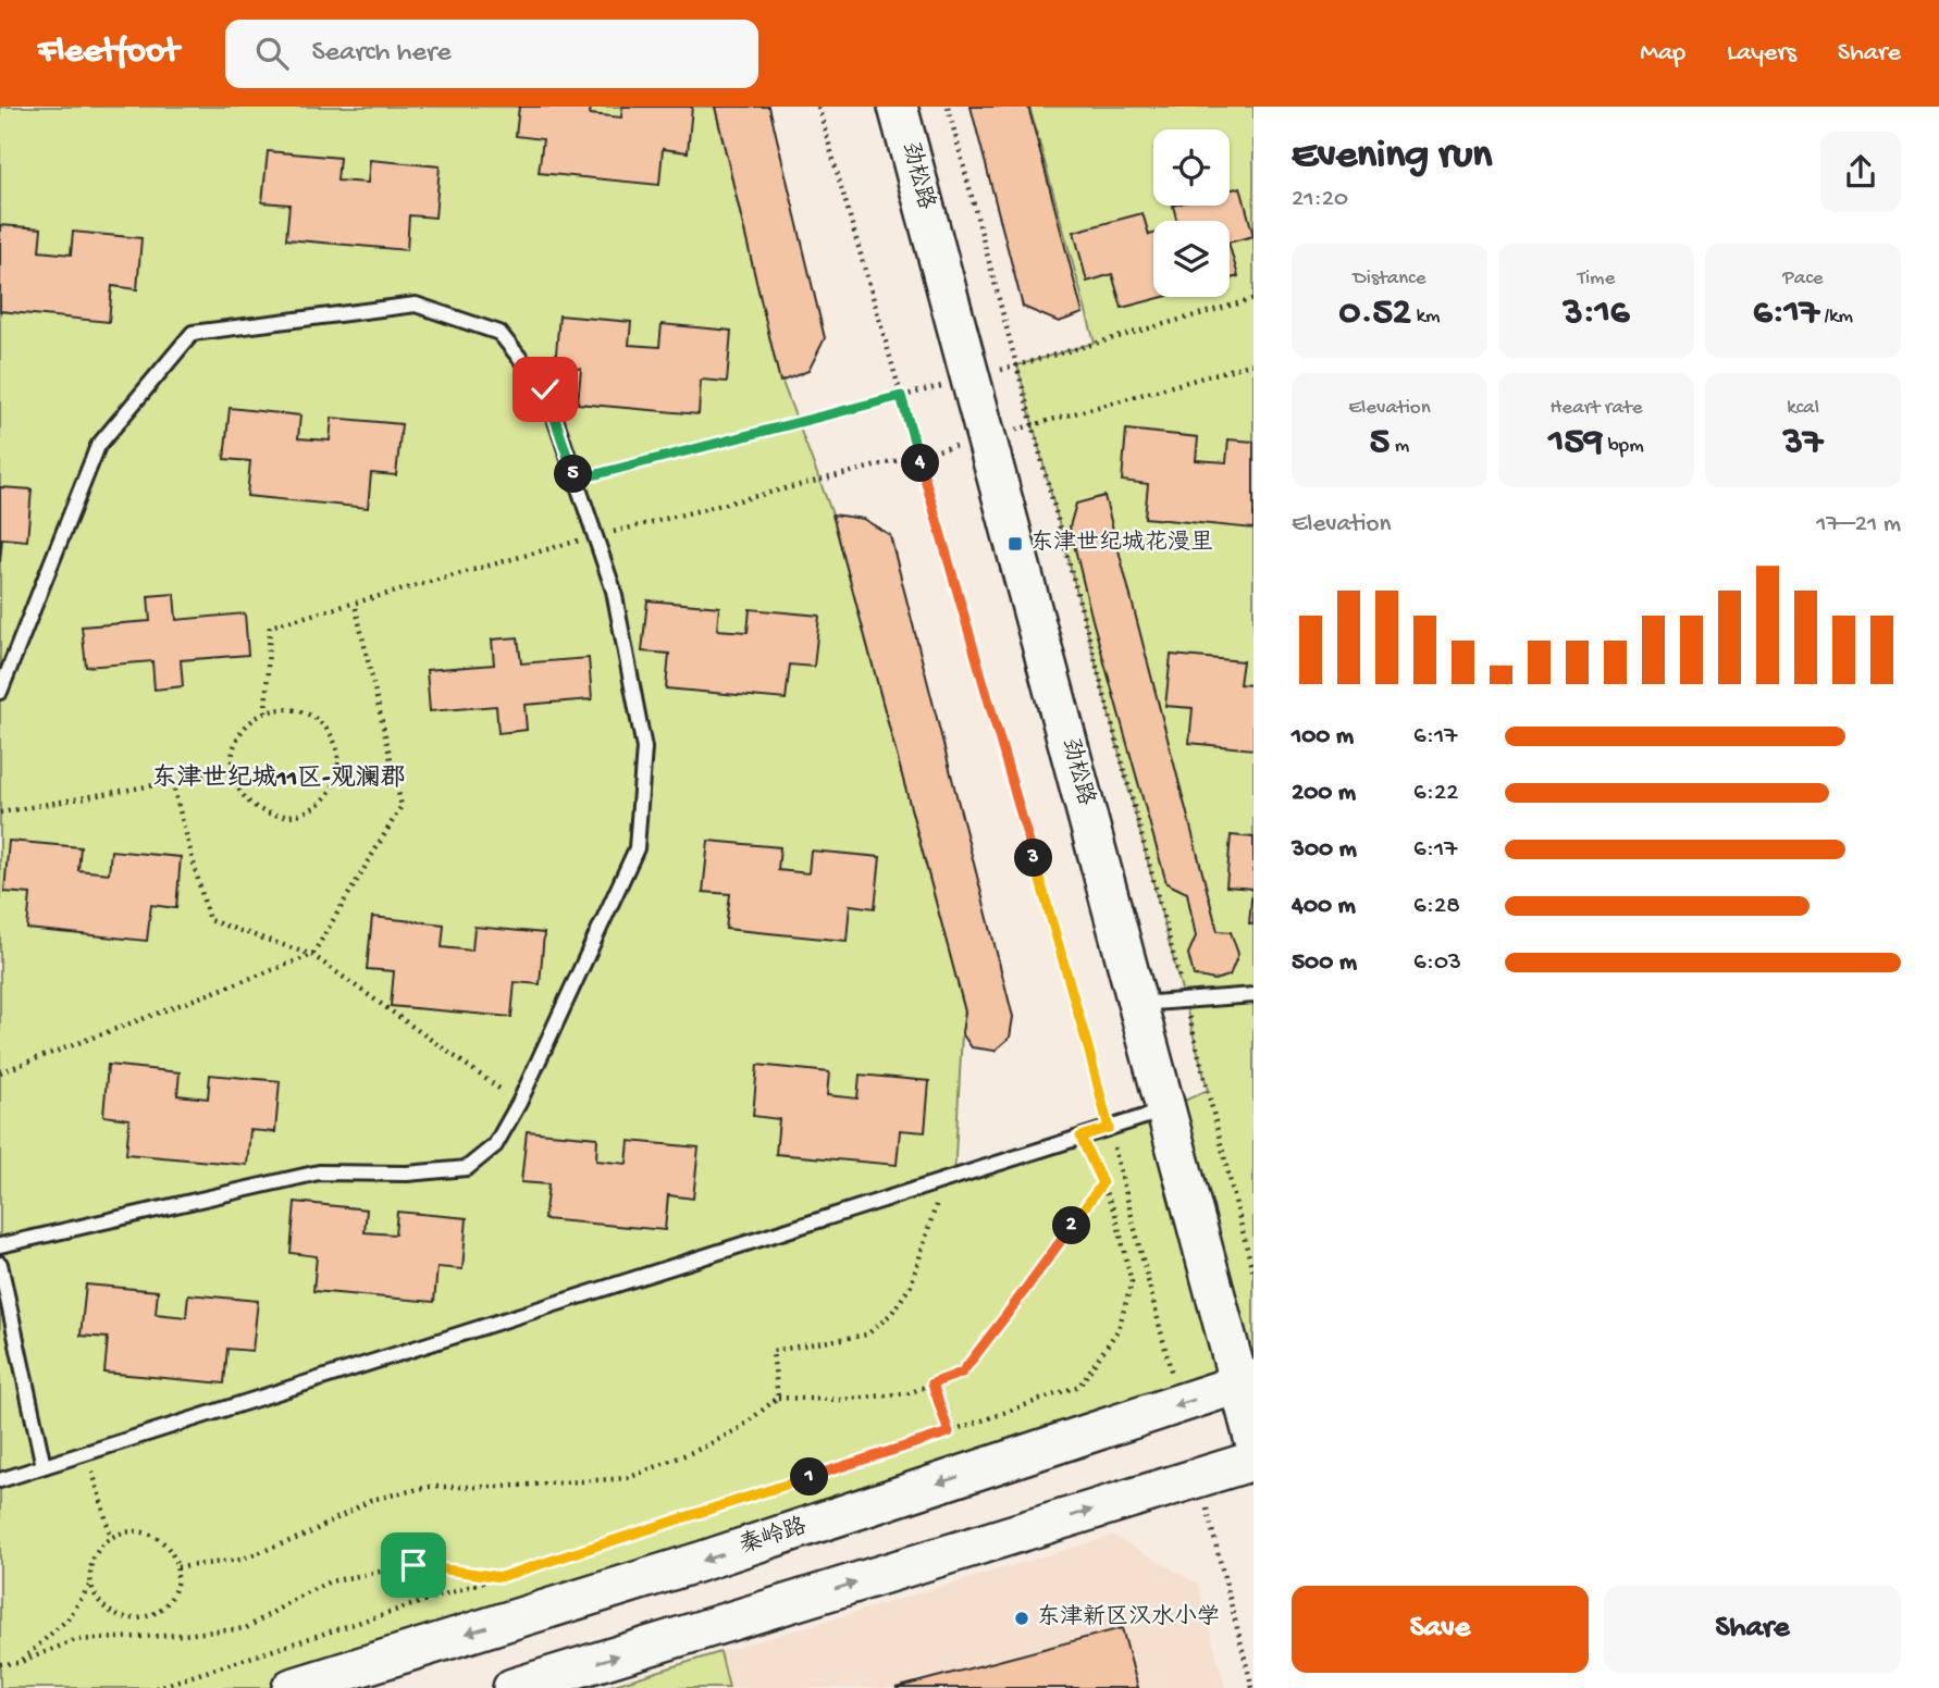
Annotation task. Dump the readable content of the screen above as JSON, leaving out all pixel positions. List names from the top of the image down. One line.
{"streets":{"street":["劲松路","秦岭路"]},"crossings":[["劲松路","秦岭路"]],"districts":["东津世纪城11区-观澜郡"],"places":{"transit":["东津世纪城花漫里"],"other":["东津新区汉水小学"]},"page":{"header":"Fleetfoot","search":"Search here","nav":["Map","Layers","Share"],"heading":["Evening run","21:20"],"stats":[["Distance","0.52 km"],["Time","3:16"],["Pace","6:17 /km"],["Elevation","5 m"],["Heart rate","159 bpm"],["kcal","37"]],"pins":["4","5","3","2","1"],"chart":["Elevation","17–21 m"],"list":[{"name":"100 m","note":"6:17"},{"name":"200 m","note":"6:22"},{"name":"300 m","note":"6:17"},{"name":"400 m","note":"6:28"},{"name":"500 m","note":"6:03"}],"buttons":["Save","Share"]}}
